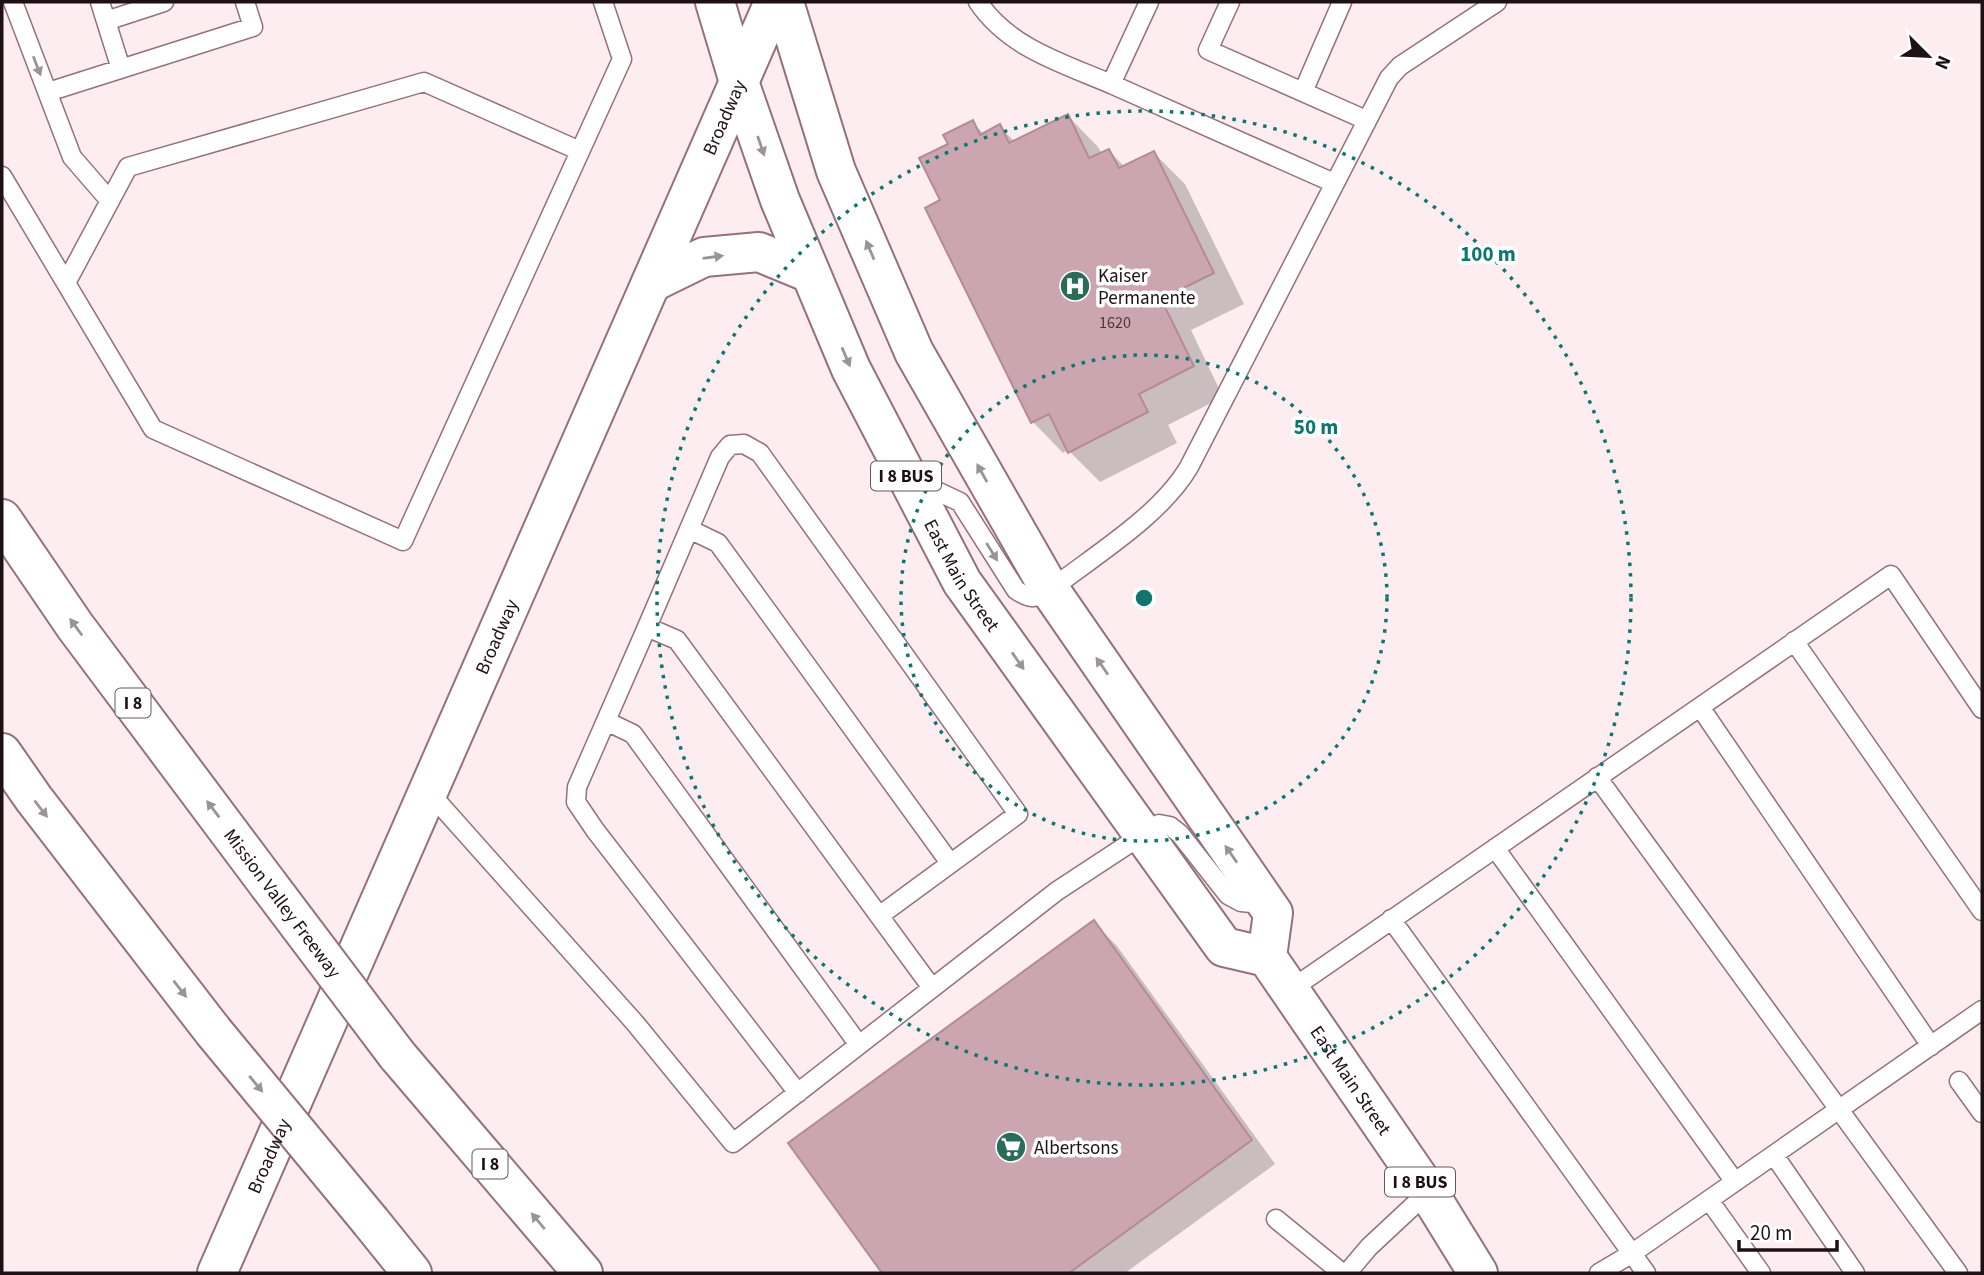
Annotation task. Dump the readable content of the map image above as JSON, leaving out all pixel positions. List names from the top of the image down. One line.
{"streets":{"main road":["Broadway","I 8 BUS","East Main Street","I 8","Mission Valley Freeway"]},"crossings":[["Broadway","East Main Street"]],"places":{"hospital":["Kaiser Permanente"],"supermarket":["Albertsons"]},"house_numbers":["1620"],"scale_bar":"20 m","north":"bottom right","rings":["100 m","50 m"]}
